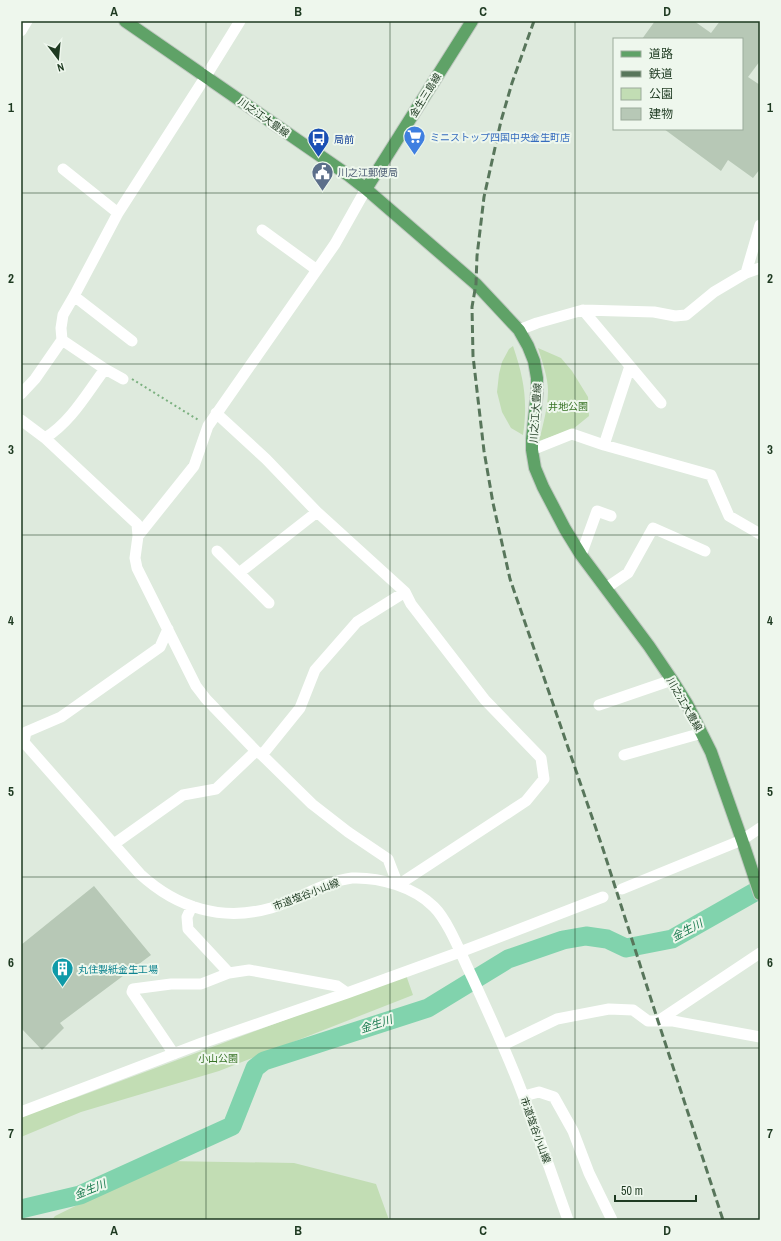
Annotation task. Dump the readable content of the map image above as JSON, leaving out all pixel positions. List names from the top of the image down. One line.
{"streets":{"main road":["金生三島線","川之江大豊線"],"street":["市道塩谷小山線"]},"crossings":[["金生三島線","川之江大豊線"]],"water":["金生川"],"parks":["井地公園","小山公園"],"places":{"supermarket":["ミニストップ四国中央金生町店"],"bus stop":["局前"],"public building":["川之江郵便局"],"building":["丸住製紙金生工場"]},"legend":["道路","鉄道","公園","建物"],"scale_bar":"50 m","north":"bottom","grid":{"columns":["A","B","C","D"],"rows":["1","2","3","4","5","6","7"]}}
